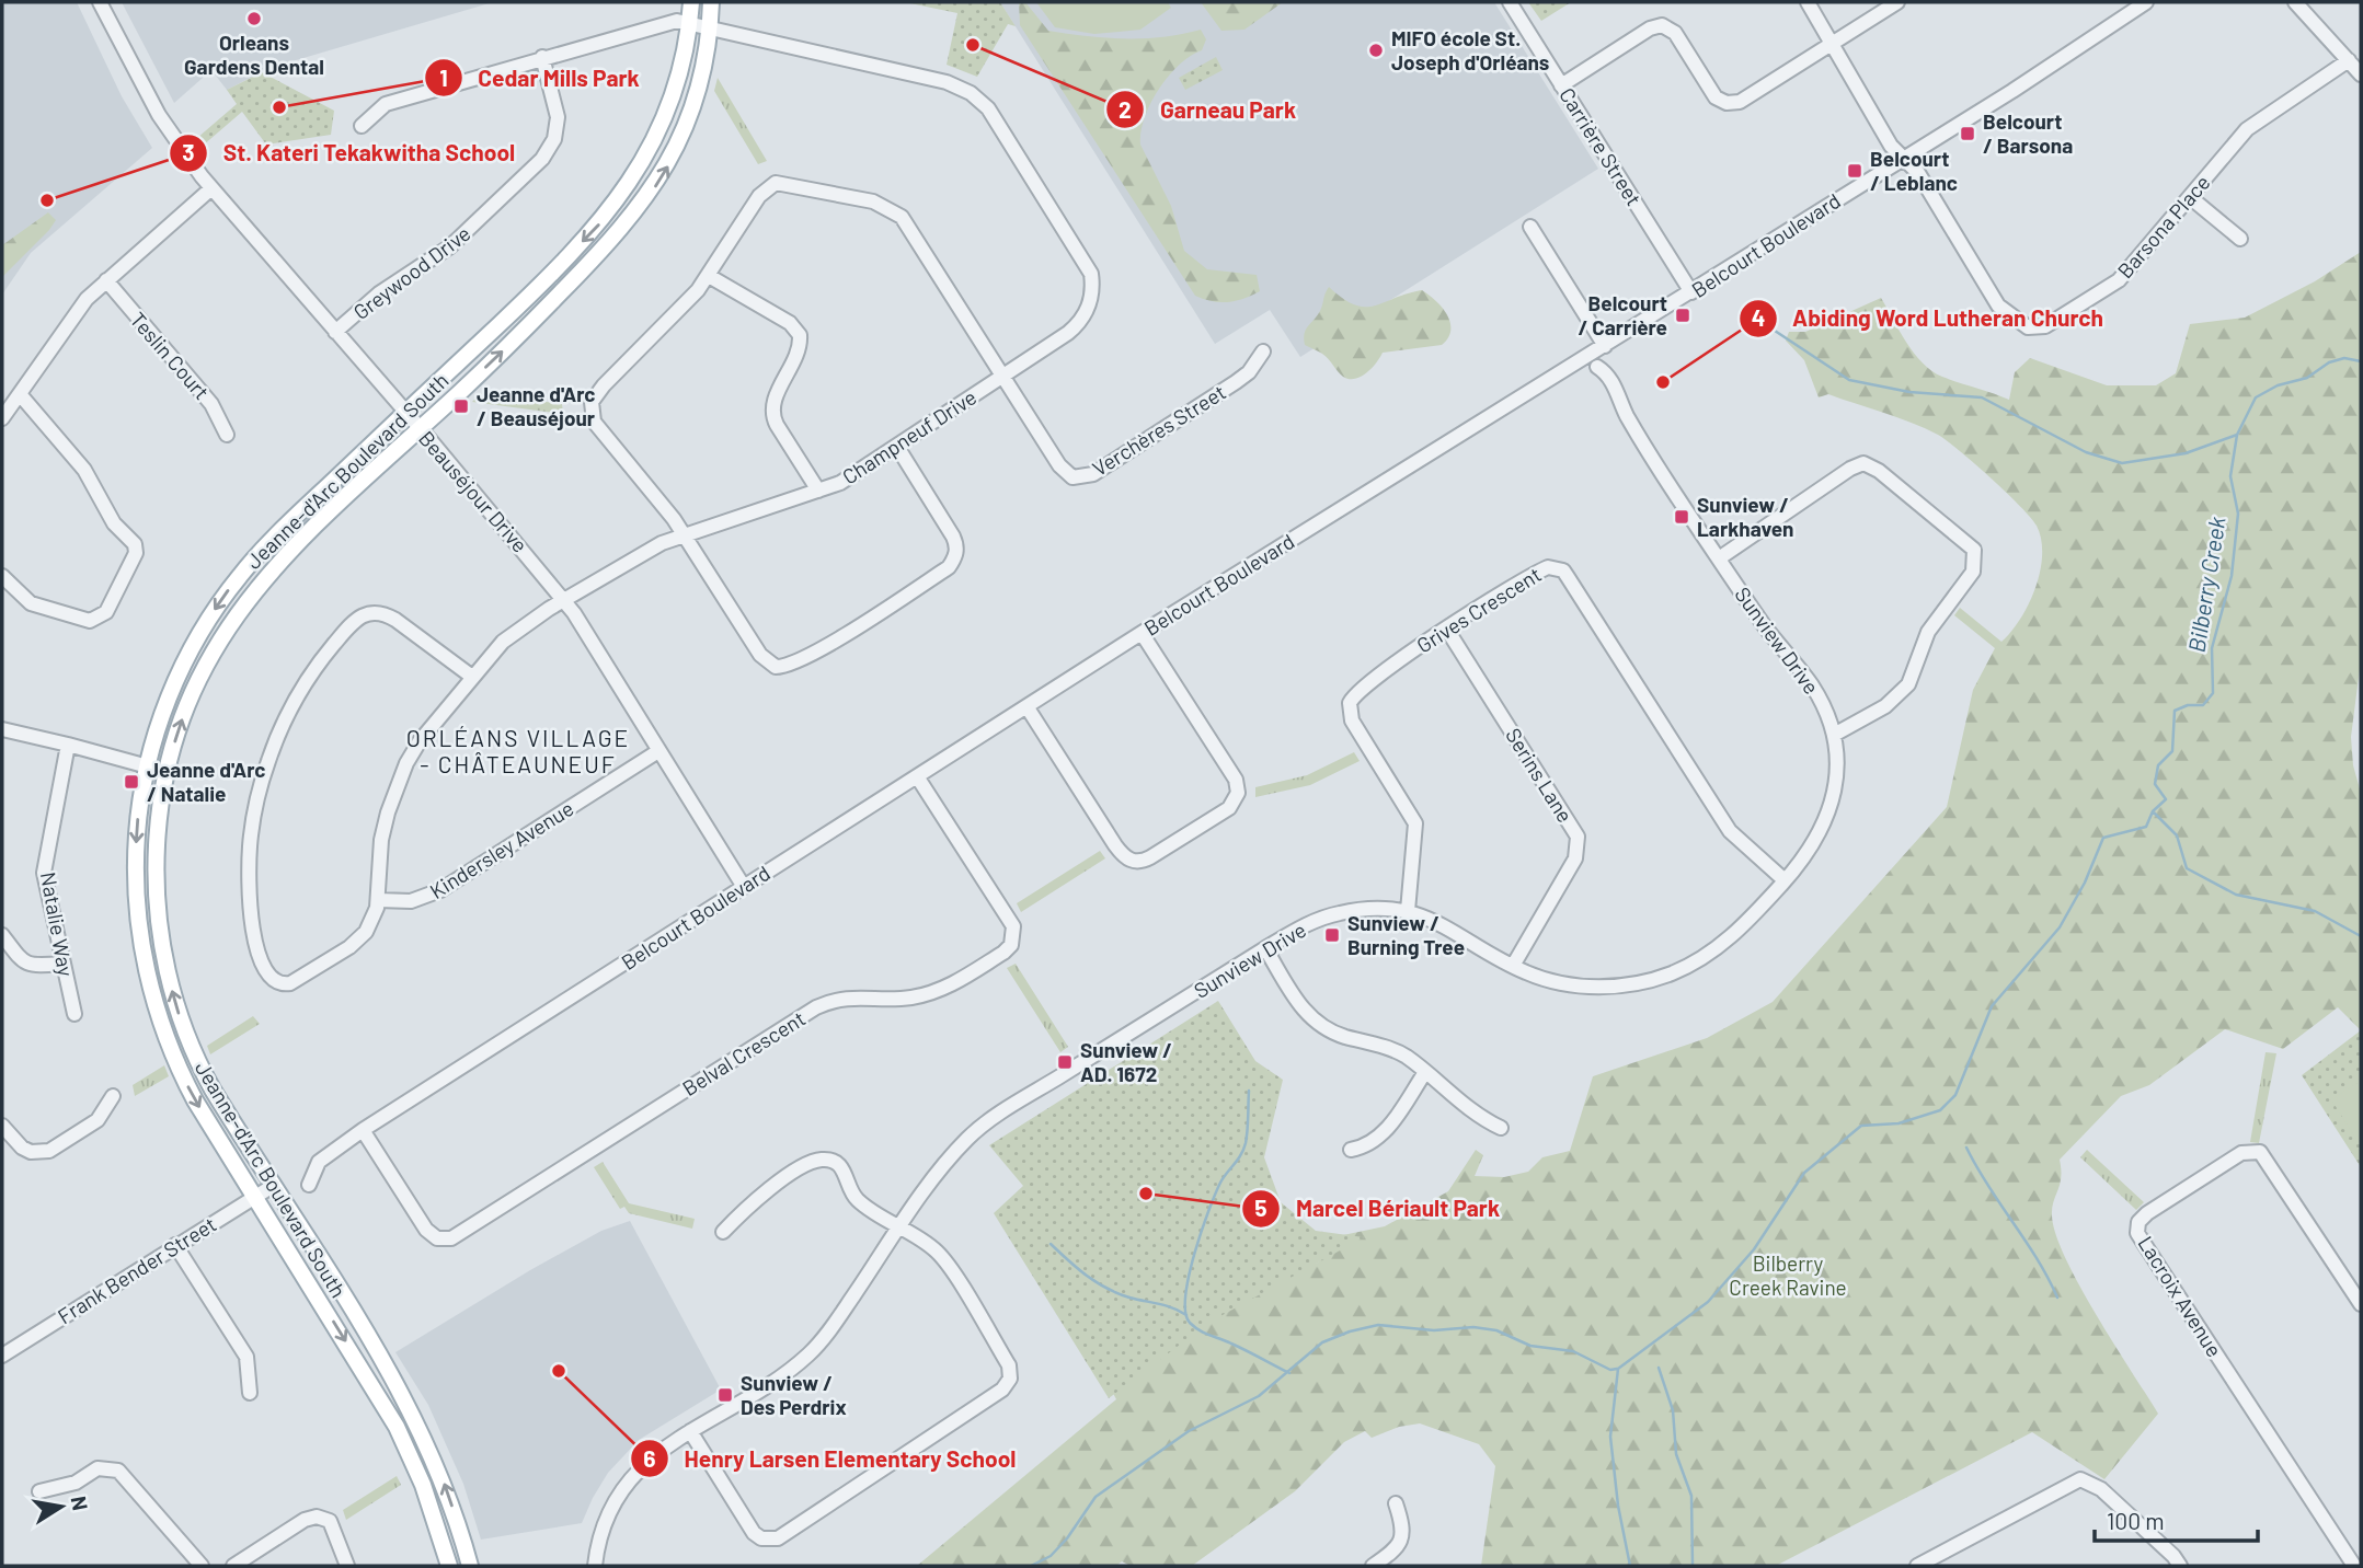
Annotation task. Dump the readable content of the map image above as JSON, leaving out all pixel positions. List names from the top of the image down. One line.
{"streets":{"main road":["Jeanne-d'Arc Boulevard South"],"street":["Carrière Street","Barsona Place","Belcourt Boulevard","Greywood Drive","Teslin Court","Verchères Street","Champneuf Drive","Beauséjour Drive","Grives Crescent","Sunview Drive","Serins Lane","Kindersley Avenue","Natalie Way","Belval Crescent","Frank Bender Street","Lacroix Avenue"]},"crossings":[["Carrière Street","Belcourt Boulevard"],["Barsona Place","Belcourt Boulevard"],["Belcourt Boulevard","Beauséjour Drive"],["Belcourt Boulevard","Sunview Drive"],["Belcourt Boulevard","Belval Crescent"],["Greywood Drive","Champneuf Drive"],["Greywood Drive","Beauséjour Drive"],["Verchères Street","Champneuf Drive"],["Champneuf Drive","Jeanne-d'Arc Boulevard South"],["Champneuf Drive","Beauséjour Drive"],["Champneuf Drive","Kindersley Avenue"],["Jeanne-d'Arc Boulevard South","Beauséjour Drive"],["Jeanne-d'Arc Boulevard South","Frank Bender Street"],["Beauséjour Drive","Kindersley Avenue"],["Grives Crescent","Sunview Drive"],["Grives Crescent","Serins Lane"],["Sunview Drive","Serins Lane"]],"districts":["ORLÉANS VILLAGE - CHÂTEAUNEUF"],"water":["Bilberry Creek"],"parks":["Bilberry Creek Ravine"],"places":{"other":["Orleans Gardens Dental","Garneau Park","MIFO école St. Joseph d'Orléans","Cedar Mills Park","St. Kateri Tekakwitha School","Abiding Word Lutheran Church","Marcel Bériault Park","Henry Larsen Elementary School"],"transit":["Belcourt / Barsona","Belcourt / Leblanc","Belcourt / Carrière","Jeanne d'Arc / Beauséjour","Sunview / Larkhaven","Jeanne d'Arc / Natalie","Sunview / Burning Tree","Sunview / AD. 1672","Sunview / Des Perdrix"]},"scale_bar":"100 m","north":"right"}
